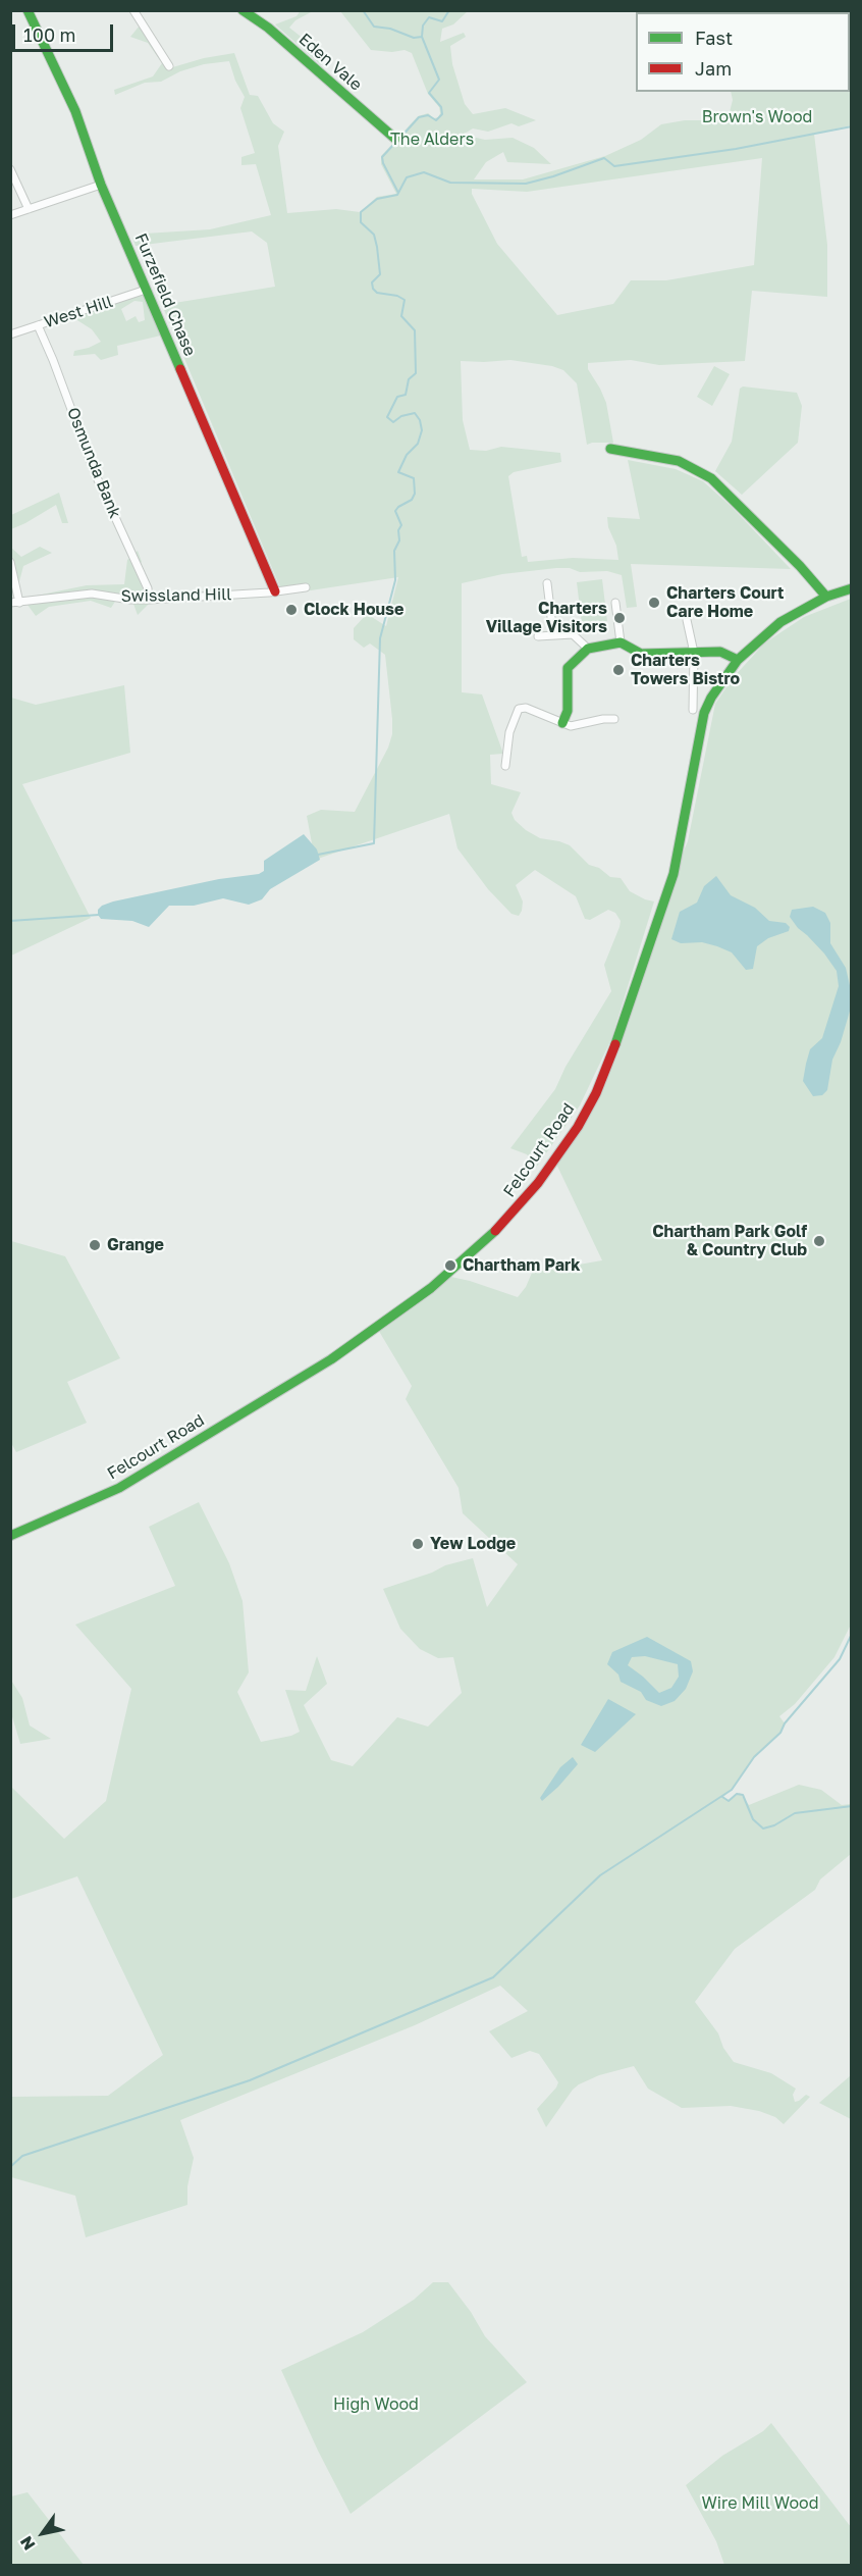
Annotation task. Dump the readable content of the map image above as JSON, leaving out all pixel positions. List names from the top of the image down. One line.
{"streets":{"street":["Eden Vale","Furzefield Chase","West Hill","Osmunda Bank","Swissland Hill","Felcourt Road"]},"crossings":[["Furzefield Chase","West Hill"],["Furzefield Chase","Swissland Hill"],["West Hill","Osmunda Bank"],["Osmunda Bank","Swissland Hill"]],"parks":["Brown's Wood","The Alders","High Wood","Wire Mill Wood"],"places":["Charters Court Care Home","Clock House","Charters Village Visitors","Charters Towers Bistro","Chartham Park Golf & Country Club","Grange","Chartham Park","Yew Lodge"],"legend":["Fast","Jam"],"scale_bar":"100 m","north":"bottom left"}
